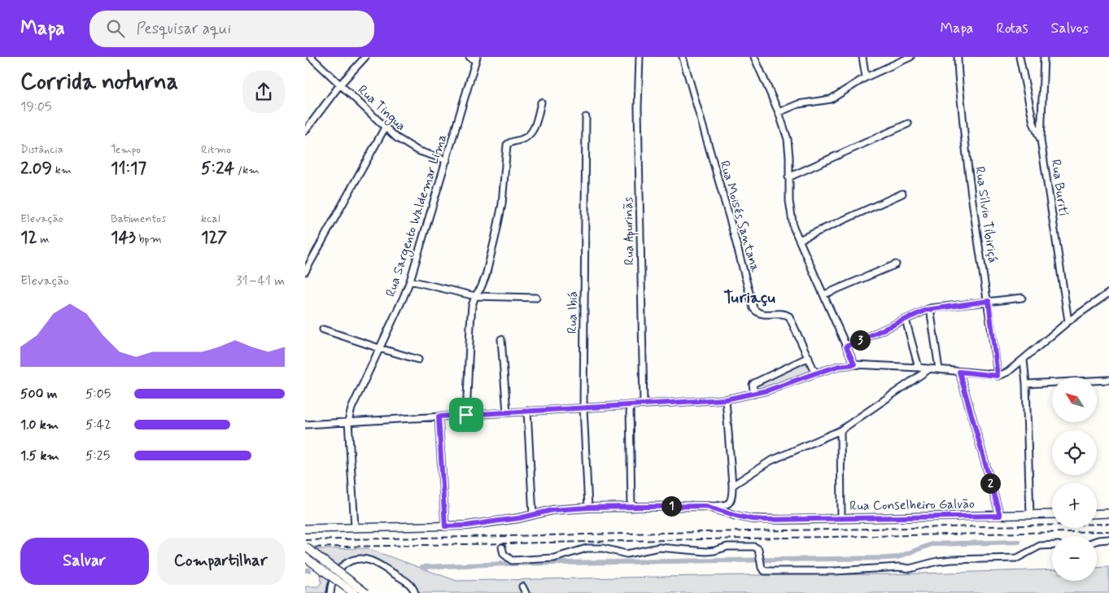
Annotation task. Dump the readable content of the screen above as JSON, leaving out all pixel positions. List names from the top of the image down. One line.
{"streets":{"main road":["Rua Conselheiro Galvão"],"street":["Rua Tingua","Rua Burití","Rua Sílvio Tibiriçá","Rua Sargento Waldemar Lima","Rua Moisés Santana","Rua Apurinãs","Rua Ibiá"]},"crossings":[["Rua Tingua","Rua Sargento Waldemar Lima"],["Rua Ibiá","Rua Conselheiro Galvão"]],"districts":["Turiaçu"],"north":"top left","page":{"header":"Mapa","search":"Pesquisar aqui","nav":["Mapa","Rotas","Salvos"],"heading":["Corrida noturna","19:05"],"stats":[["Distância","2.09 km"],["Tempo","11:17"],["Ritmo","5:24 /km"],["Elevação","12 m"],["Batimentos","143 bpm"],["kcal","127"]],"chart":["Elevação","31–41 m"],"pins":["3","2","1"],"map_buttons":["+","−"],"list":[{"name":"500 m","note":"5:05"},{"name":"1.0 km","note":"5:42"},{"name":"1.5 km","note":"5:25"}],"buttons":["Salvar","Compartilhar"]}}
